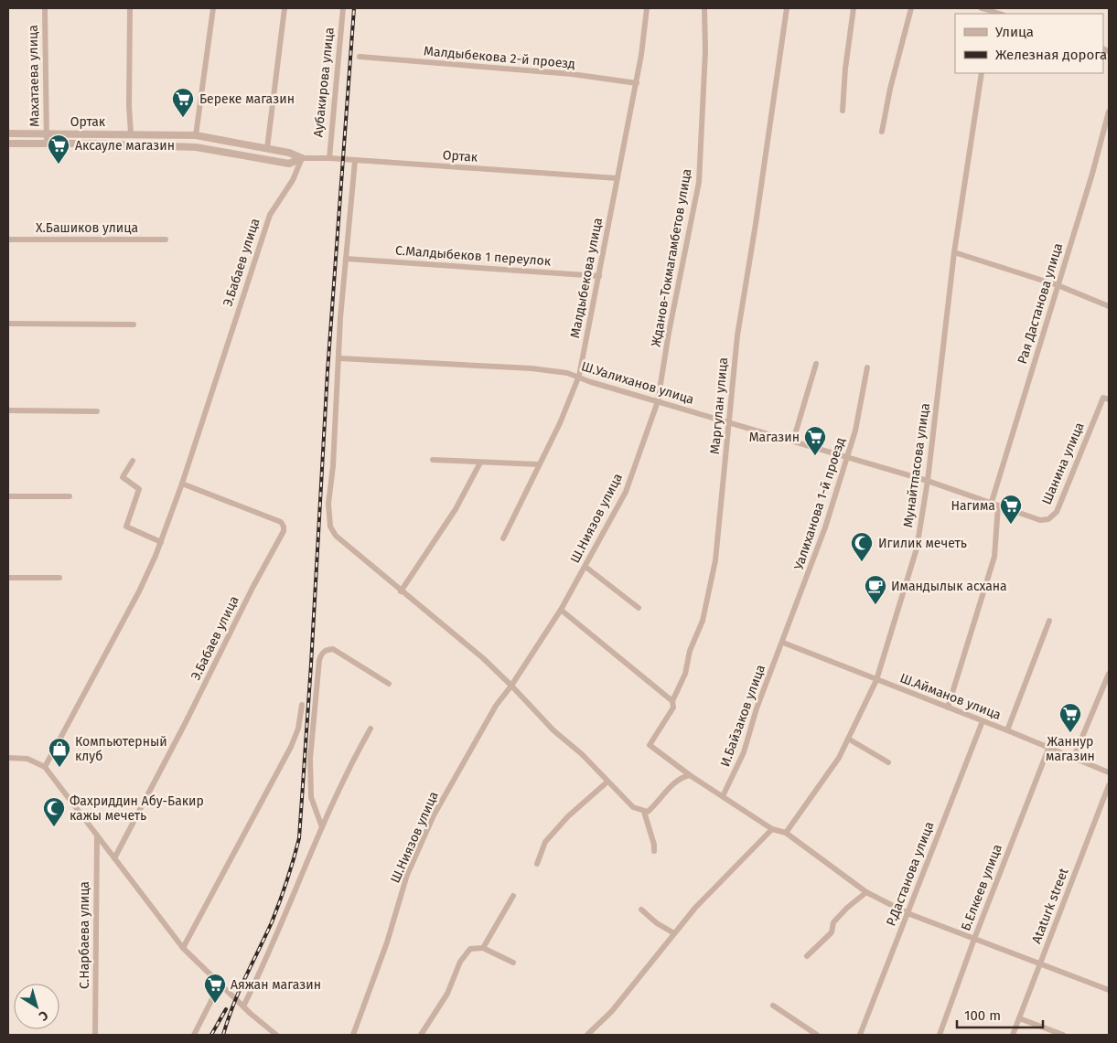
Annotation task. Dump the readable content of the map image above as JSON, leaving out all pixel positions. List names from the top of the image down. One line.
{"streets":{"street":["Малдыбекова 2-й проезд","Махатаева улица","Аубакирова улица","Ортак","Х.Башиков улица","С.Малдыбеков 1 переулок","Жданов-Токмагамбетов улица","Э.Бабаев улица","Малдыбекова улица","Рая Дастанова улица","Ш.Уалиханов улица","Маргулан улица","Шанина улица","Мунайтпасова улица","Уалиханова 1-й проезд","Ш.Ниязов улица","Ш.Айманов улица","И.Байзаков улица","Р.Дастанова улица","Б.Елкеев улица","Ataturk street","С.Нарбаева улица"]},"crossings":[["Малдыбекова 2-й проезд","Малдыбекова улица"],["Махатаева улица","Ортак"],["Аубакирова улица","Ортак"],["Ортак","Э.Бабаев улица"],["Ортак","Малдыбекова улица"],["С.Малдыбеков 1 переулок","Малдыбекова улица"],["Жданов-Токмагамбетов улица","Ш.Уалиханов улица"],["Жданов-Токмагамбетов улица","Ш.Ниязов улица"],["Малдыбекова улица","Ш.Уалиханов улица"],["Рая Дастанова улица","Ш.Уалиханов улица"],["Ш.Уалиханов улица","Маргулан улица"],["Ш.Уалиханов улица","Шанина улица"],["Ш.Уалиханов улица","Мунайтпасова улица"],["Ш.Уалиханов улица","Уалиханова 1-й проезд"],["Ш.Уалиханов улица","Ш.Ниязов улица"],["Мунайтпасова улица","Ш.Айманов улица"],["Уалиханова 1-й проезд","Ш.Айманов улица"],["Уалиханова 1-й проезд","И.Байзаков улица"],["Ш.Айманов улица","И.Байзаков улица"],["Ш.Айманов улица","Р.Дастанова улица"],["Ш.Айманов улица","Б.Елкеев улица"]],"places":{"supermarket":["Береке магазин","Аксауле магазин","Магазин","Нагима","Жаннур магазин","Аяжан магазин"],"mosque":["Игилик мечеть","Фахриддин Абу-Бакир кажы мечеть"],"cafe":["Имандылык асхана"],"shop":["Компьютерный клуб"]},"legend":["Улица","Железная дорога"],"scale_bar":"100 m","north":"bottom right"}
